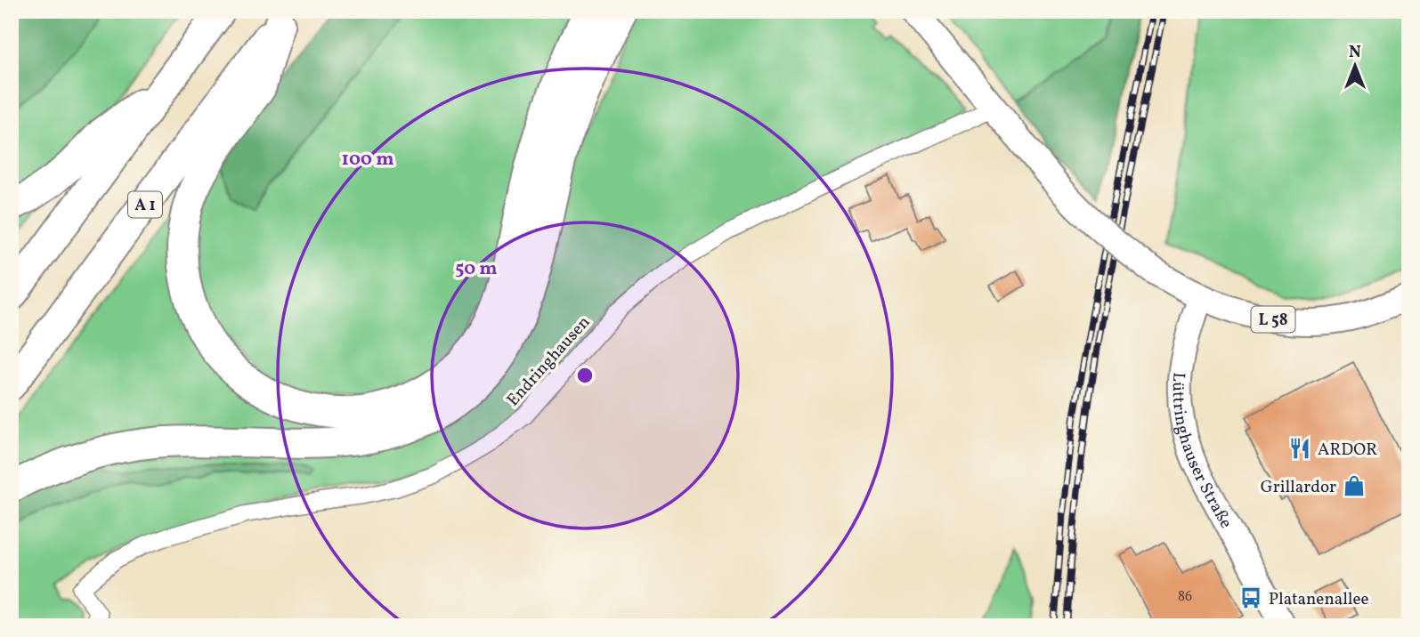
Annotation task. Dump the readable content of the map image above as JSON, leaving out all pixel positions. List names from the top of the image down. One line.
{"streets":{"highway":["A 1"],"main road":["L 58"],"street":["Endringhausen","Lüttringhauser Straße"]},"crossings":[["L 58","Endringhausen"],["L 58","Lüttringhauser Straße"]],"places":{"restaurant":["ARDOR"],"shop":["Grillardor"],"bus stop":["Platanenallee"]},"house_numbers":["86"],"north":"top","rings":["100 m","50 m"]}
